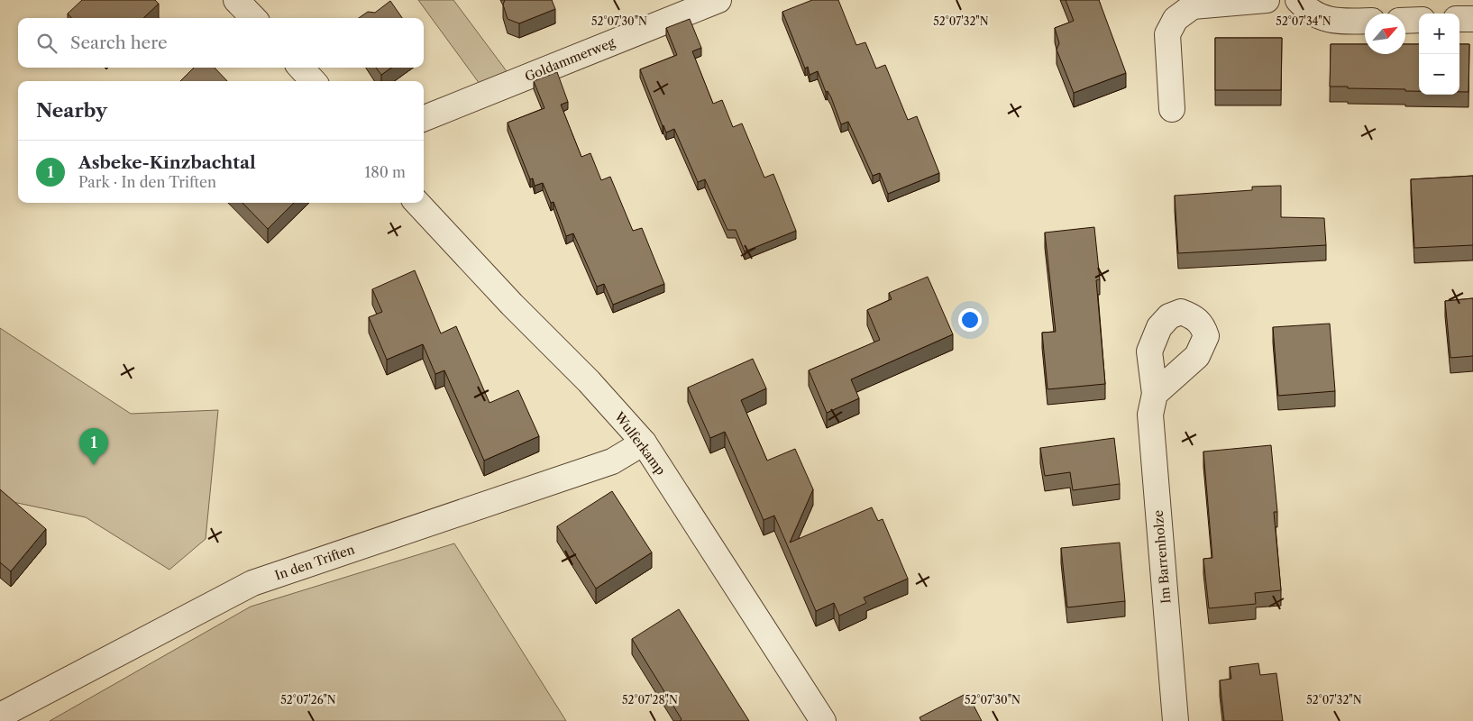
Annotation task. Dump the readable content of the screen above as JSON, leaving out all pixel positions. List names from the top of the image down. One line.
{"streets":{"street":["Goldammerweg","Wulferkamp","Im Barrenholze","In den Triften"]},"crossings":[["Wulferkamp","In den Triften"]],"north":"top right","page":{"map_buttons":["+","−"],"search":"Search here","heading":"Nearby","list":[{"mark":"1","name":"Asbeke-Kinzbachtal","note":"Park · In den Triften","value":"180 m"}],"pins":"1"},"coordinates":["52°07'30\"N","52°07'32\"N","52°07'34\"N","52°07'26\"N","52°07'28\"N"]}
